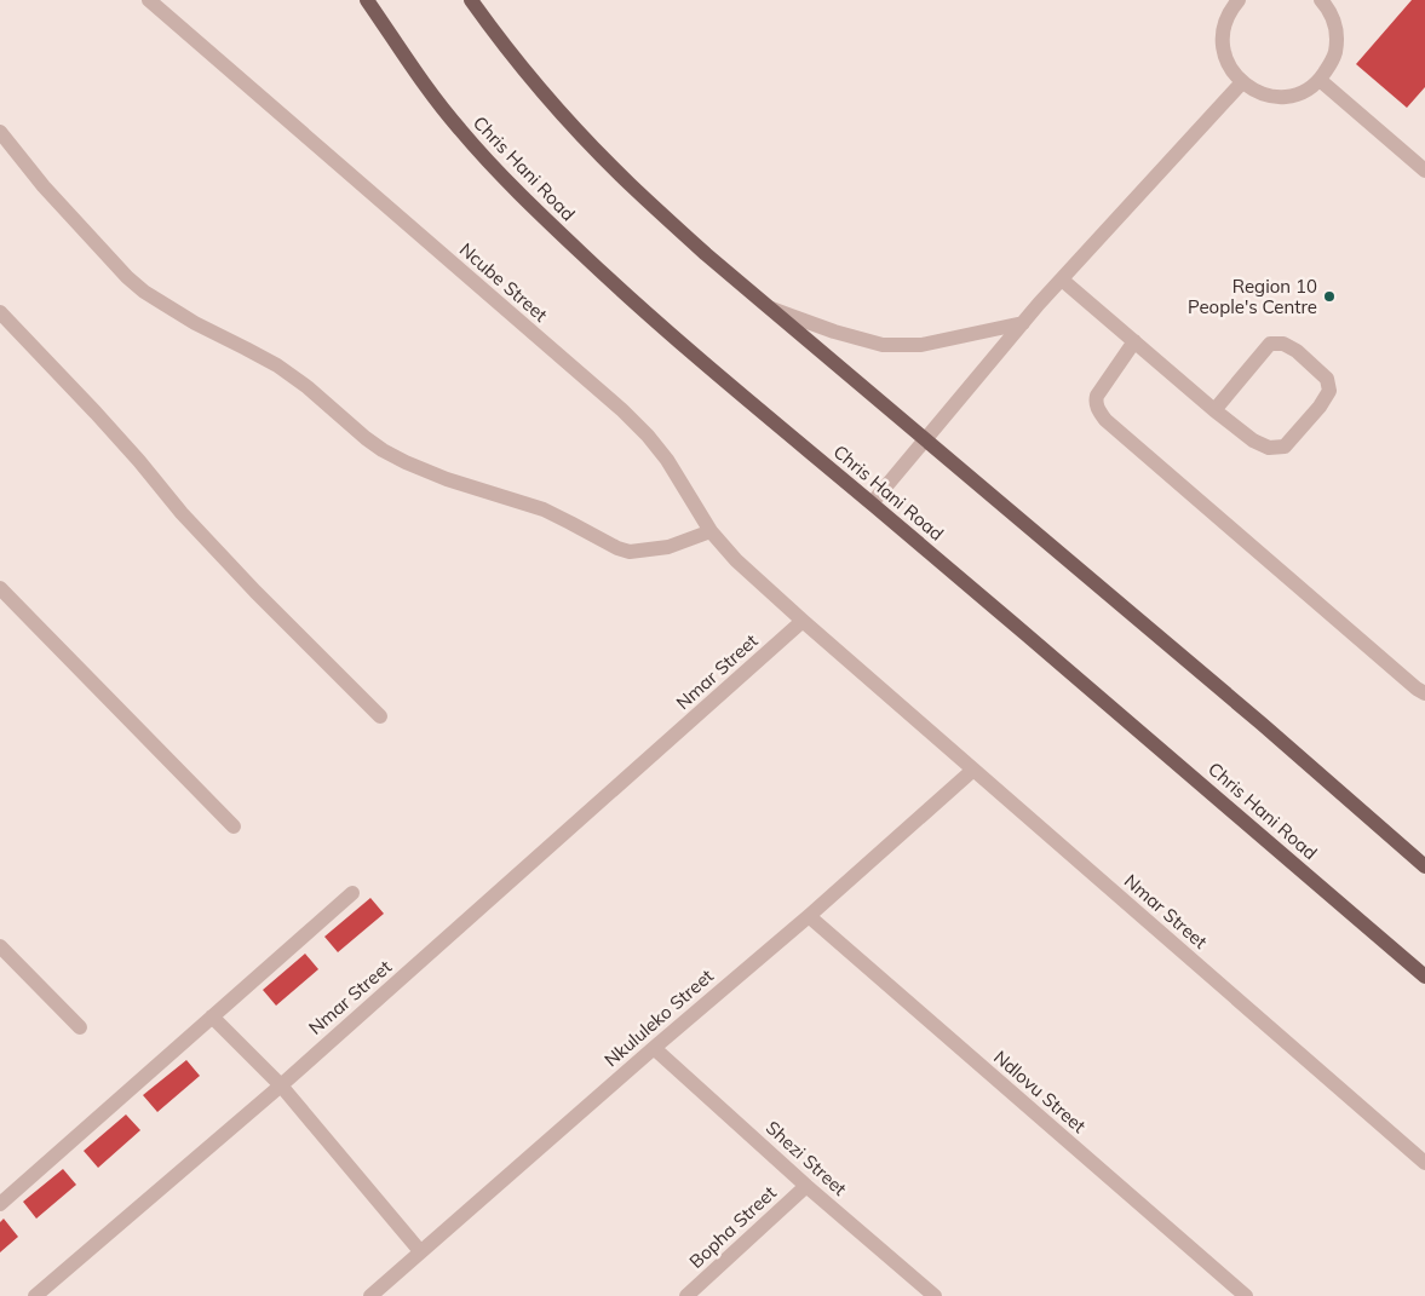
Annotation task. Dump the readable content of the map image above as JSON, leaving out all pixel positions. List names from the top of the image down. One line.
{"streets":{"main road":["Chris Hani Road"],"street":["Ncube Street","Nmar Street","Nkululeko Street","Ndlovu Street","Shezi Street","Bopha Street"]},"crossings":[["Ncube Street","Nmar Street"],["Nmar Street","Nkululeko Street"],["Nkululeko Street","Ndlovu Street"],["Nkululeko Street","Shezi Street"],["Shezi Street","Bopha Street"]],"places":["Region 10 People's Centre"]}
